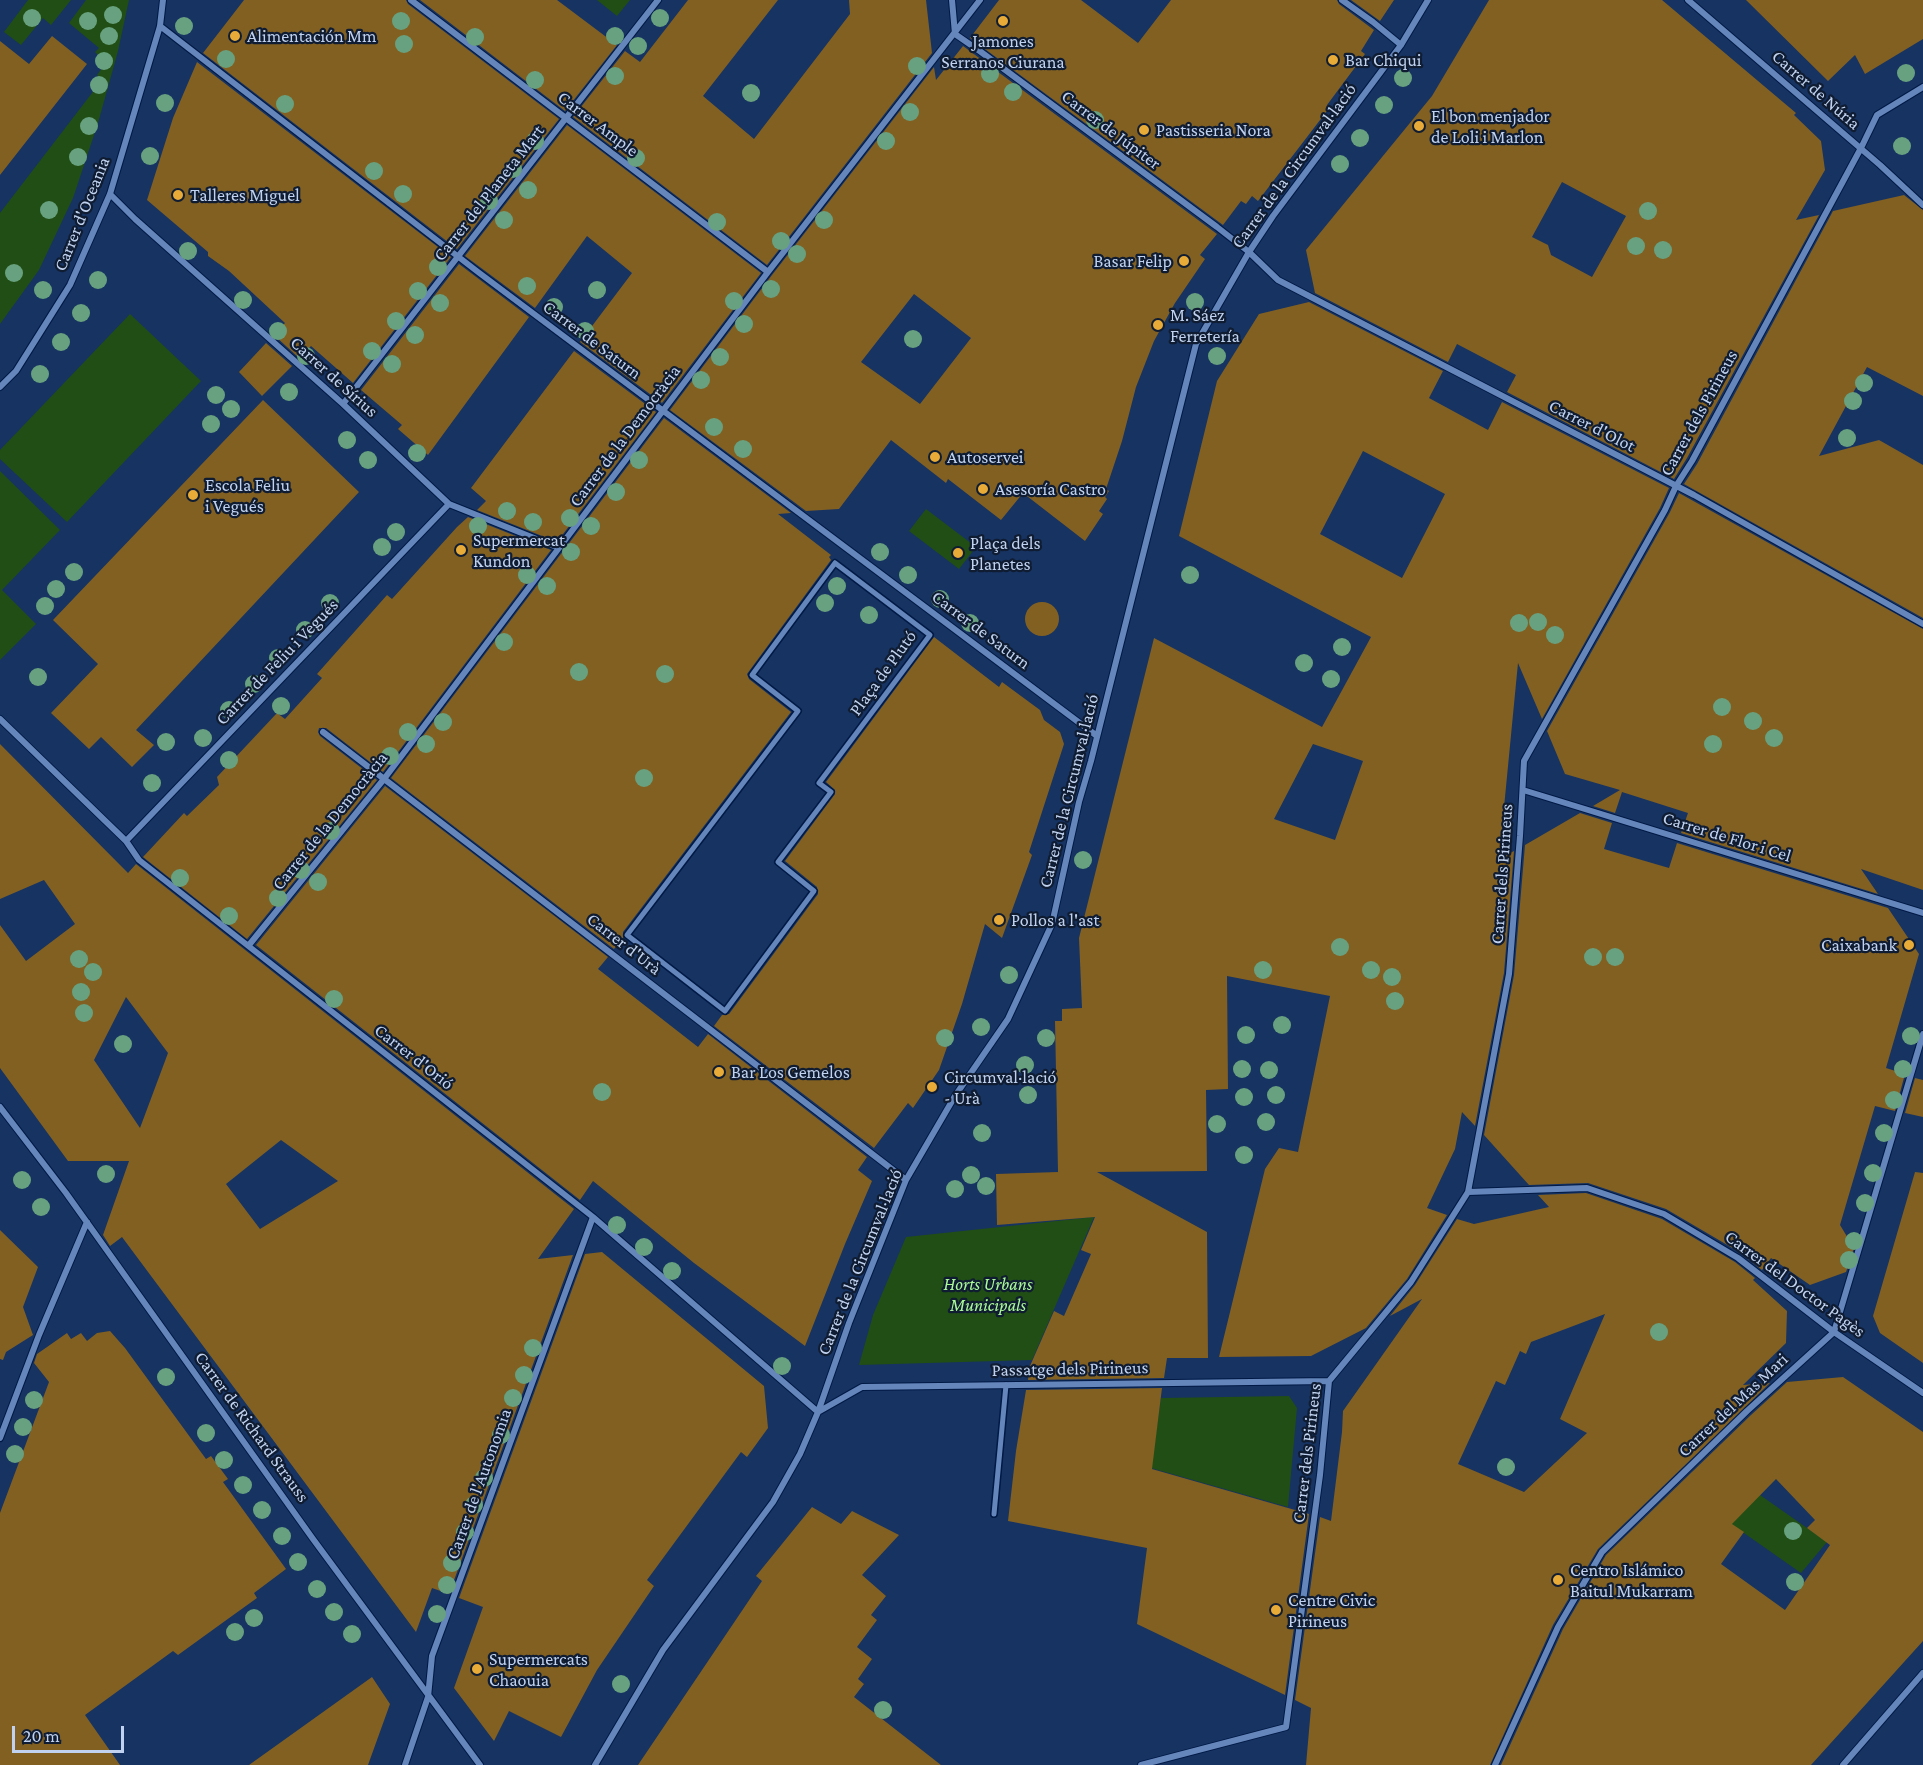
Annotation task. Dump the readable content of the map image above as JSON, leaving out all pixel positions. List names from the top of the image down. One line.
{"streets":{"street":["Carrer de Núria","Carrer Ample","Carrer de Júpiter","Carrer de la Circumval·lació","Carrer del Planeta Mart","Carrer d'Oceania","Carrer de Saturn","Carrer de Sírius","Carrer dels Pirineus","Carrer d'Olot","Carrer de la Democràcia","Carrer de Feliu i Vegués","Plaça de Plutó","Carrer de Flor i Cel","Carrer d'Urà","Carrer d'Orió","Carrer del Doctor Pagès","Passatge dels Pirineus","Carrer del Mas Mari","Carrer de Richard Strauss","Carrer de l'Autonomia"]},"crossings":[["Carrer de Núria","Carrer dels Pirineus"],["Carrer Ample","Carrer del Planeta Mart"],["Carrer Ample","Carrer de la Democràcia"],["Carrer de Júpiter","Carrer de la Circumval·lació"],["Carrer de Júpiter","Carrer d'Olot"],["Carrer de Júpiter","Carrer de la Democràcia"],["Carrer de la Circumval·lació","Carrer de Saturn"],["Carrer de la Circumval·lació","Carrer d'Olot"],["Carrer de la Circumval·lació","Carrer d'Urà"],["Carrer de la Circumval·lació","Carrer d'Orió"],["Carrer de la Circumval·lació","Passatge dels Pirineus"],["Carrer del Planeta Mart","Carrer de Saturn"],["Carrer del Planeta Mart","Carrer de Sírius"],["Carrer d'Oceania","Carrer de Saturn"],["Carrer d'Oceania","Carrer de Sírius"],["Carrer de Saturn","Carrer de la Democràcia"],["Carrer de Sírius","Carrer de la Democràcia"],["Carrer de Sírius","Carrer de Feliu i Vegués"],["Carrer dels Pirineus","Carrer d'Olot"],["Carrer dels Pirineus","Carrer de Flor i Cel"],["Carrer dels Pirineus","Carrer del Doctor Pagès"],["Carrer dels Pirineus","Passatge dels Pirineus"],["Carrer de la Democràcia","Carrer d'Urà"],["Carrer de la Democràcia","Carrer d'Orió"],["Carrer de Feliu i Vegués","Carrer d'Orió"],["Carrer d'Orió","Passatge dels Pirineus"],["Carrer d'Orió","Carrer de l'Autonomia"],["Carrer del Doctor Pagès","Carrer del Mas Mari"],["Carrer de Richard Strauss","Carrer de l'Autonomia"]],"parks":["Horts Urbans Municipals"],"places":["Jamones Serranos Ciurana","Alimentación Mm","Bar Chiqui","El bon menjador de Loli i Marlon","Pastisseria Nora","Talleres Miguel","Basar Felip","M. Sáez Ferretería","Autoservei","Asesoría Castro","Escola Feliu i Vegués","Supermercat Kundon","Plaça dels Planetes","Pollos a l'ast","Caixabank","Bar Los Gemelos","Circumval·lació - Urà","Centro Islámico Baitul Mukarram","Centre Civic Pirineus","Supermercats Chaouia"],"scale_bar":"20 m"}
